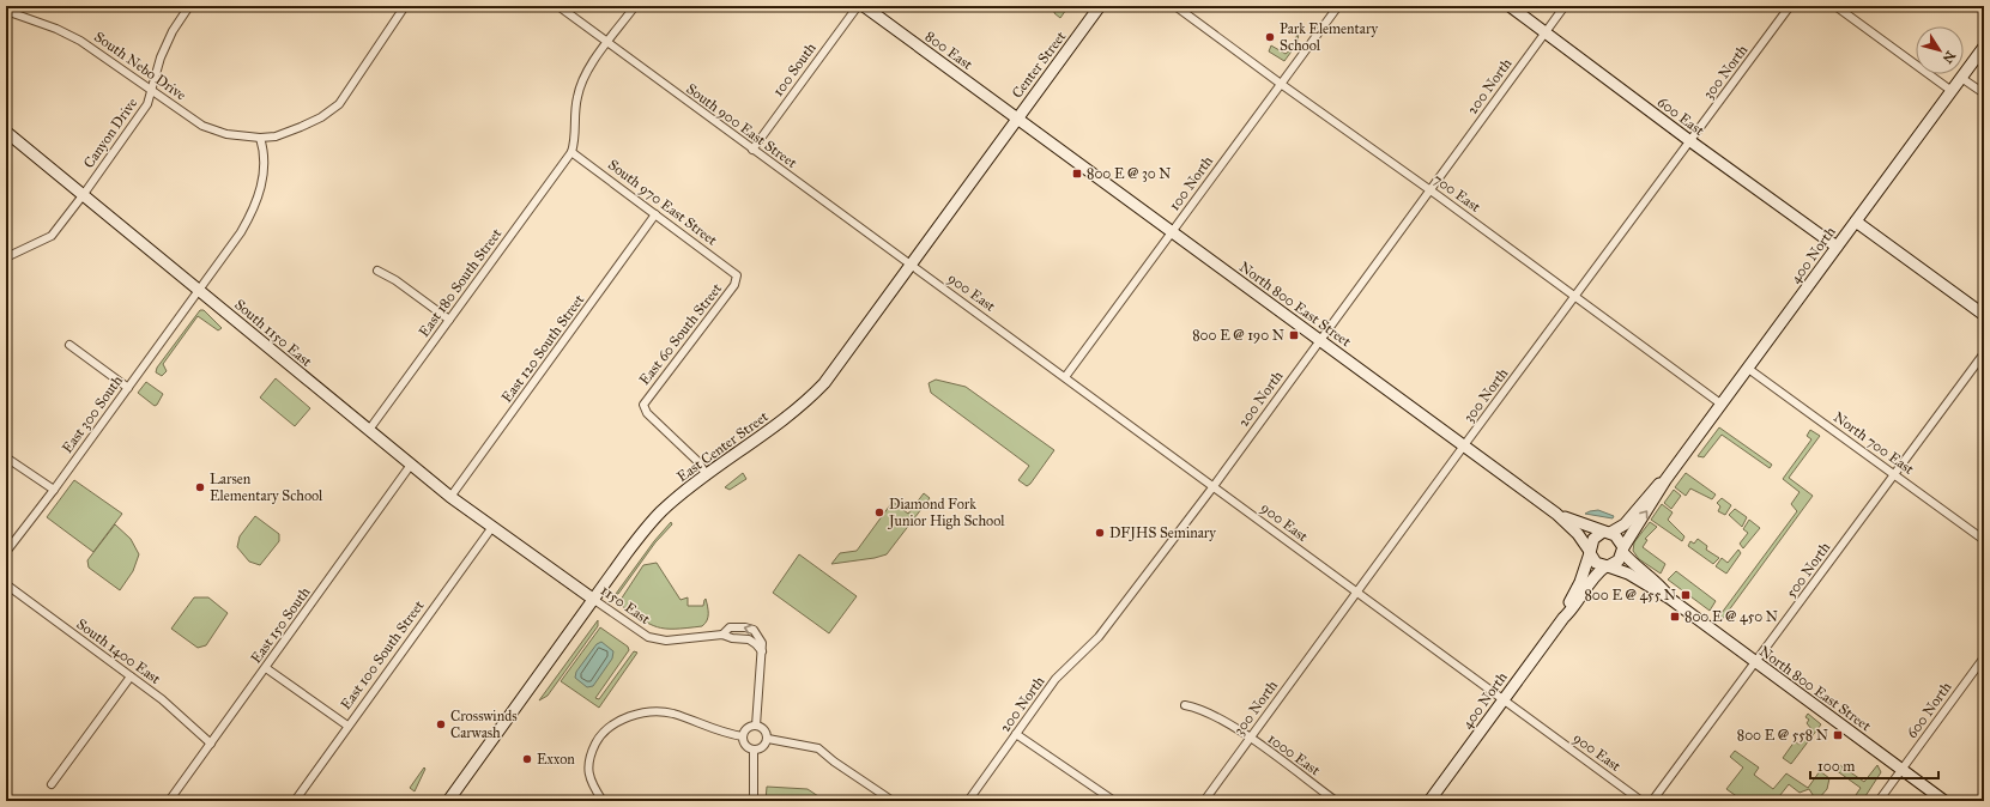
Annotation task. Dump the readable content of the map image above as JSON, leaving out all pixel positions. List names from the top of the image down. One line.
{"streets":{"street":["800 East","Center Street","South Nebo Drive","100 South","300 North","200 North","600 East","South 900 East Street","Canyon Drive","100 North","700 East","South 970 East Street","400 North","East 180 South Street","900 East","North 800 East Street","South 1150 East","East 60 South Street","East 120 South Street","East 300 South","North 700 East","East Center Street","500 North","1150 East","East 150 South","South 1400 East","East 100 South Street","600 North","1000 East"]},"crossings":[["800 East","Center Street"],["800 East","North 800 East Street"],["800 East","East Center Street"],["Center Street","North 800 East Street"],["Center Street","East Center Street"],["South Nebo Drive","Canyon Drive"],["South Nebo Drive","East 300 South"],["100 South","South 900 East Street"],["300 North","600 East"],["300 North","700 East"],["300 North","900 East"],["300 North","North 800 East Street"],["300 North","1000 East"],["200 North","600 East"],["200 North","700 East"],["200 North","900 East"],["200 North","North 800 East Street"],["600 East","400 North"],["South 900 East Street","900 East"],["South 900 East Street","East Center Street"],["Canyon Drive","South 1150 East"],["100 North","700 East"],["100 North","900 East"],["100 North","North 800 East Street"],["700 East","400 North"],["South 970 East Street","East 180 South Street"],["South 970 East Street","East 60 South Street"],["South 970 East Street","East 120 South Street"],["400 North","900 East"],["400 North","North 700 East"],["East 180 South Street","South 1150 East"],["900 East","East Center Street"],["North 800 East Street","East Center Street"],["North 800 East Street","500 North"],["North 800 East Street","600 North"],["South 1150 East","East 120 South Street"],["South 1150 East","East 300 South"],["South 1150 East","1150 East"],["South 1150 East","East 150 South"],["South 1150 East","East 100 South Street"],["East 60 South Street","East Center Street"],["North 700 East","500 North"],["East Center Street","1150 East"],["East 150 South","South 1400 East"]],"places":{"other":["Park Elementary School","Larsen Elementary School","Diamond Fork Junior High School","DFJHS Seminary","Crosswinds Carwash","Exxon"],"transit":["800 E @ 30 N","800 E @ 190 N","800 E @ 455 N","800 E @ 450 N","800 E @ 558 N"]},"scale_bar":"100 m","north":"bottom right"}
